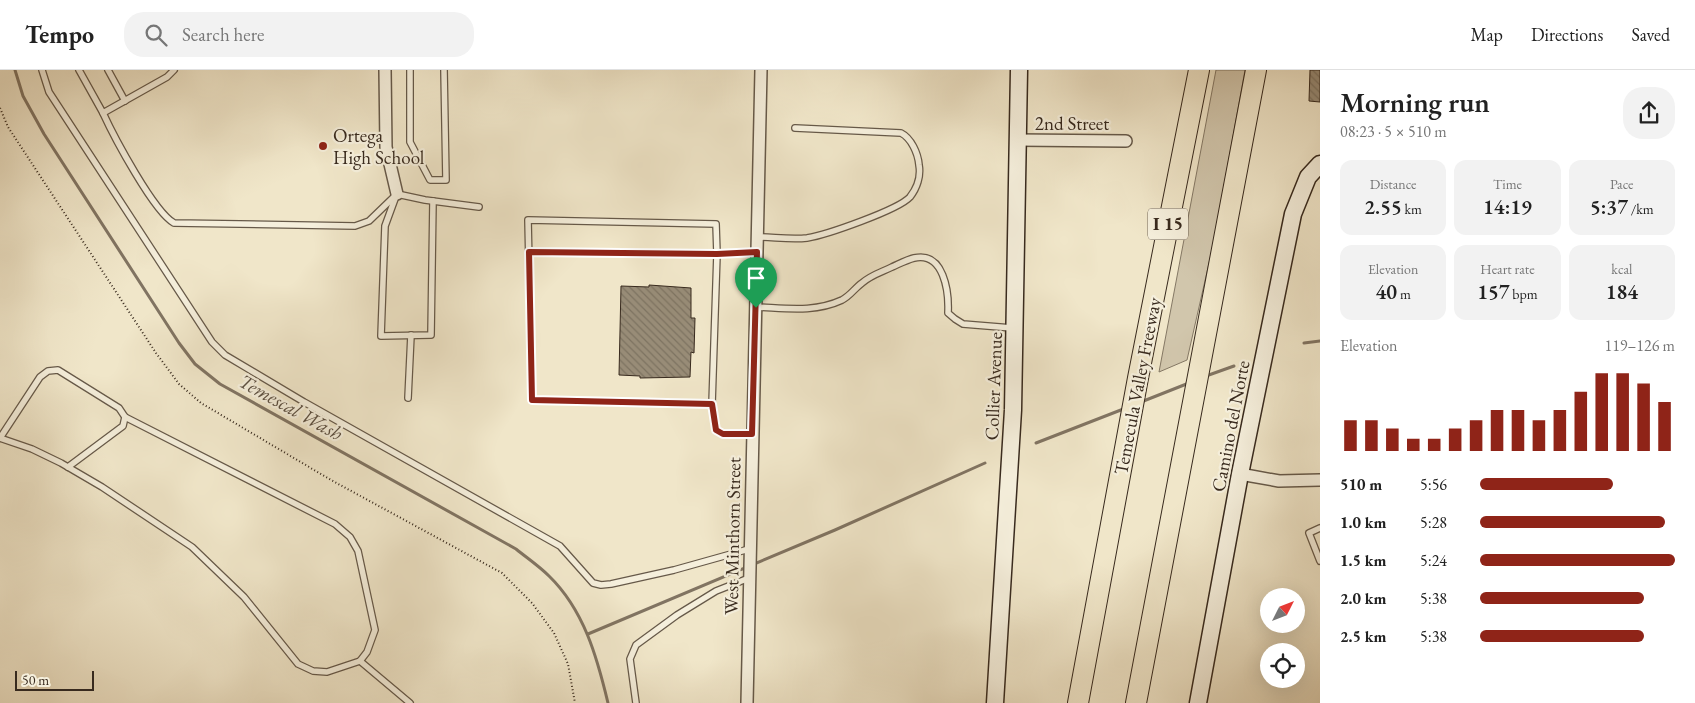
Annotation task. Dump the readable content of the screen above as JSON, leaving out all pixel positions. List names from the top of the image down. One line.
{"streets":{"highway":["I 15","Temecula Valley Freeway"],"main road":["Collier Avenue","Camino del Norte"],"street":["2nd Street","West Minthorn Street"]},"crossings":[["2nd Street","Collier Avenue"]],"water":["Temescal Wash"],"places":["Ortega High School"],"scale_bar":"50 m","north":"top right","page":{"header":"Tempo","search":"Search here","nav":["Map","Directions","Saved"],"heading":["Morning run","08:23 · 5 × 510 m"],"stats":[["Distance","2.55 km"],["Time","14:19"],["Pace","5:37 /km"],["Elevation","40 m"],["Heart rate","157 bpm"],["kcal","184"]],"chart":["Elevation","119–126 m"],"list":[{"name":"510 m","note":"5:56"},{"name":"1.0 km","note":"5:28"},{"name":"1.5 km","note":"5:24"},{"name":"2.0 km","note":"5:38"},{"name":"2.5 km","note":"5:38"}],"scale":"50 m"}}
